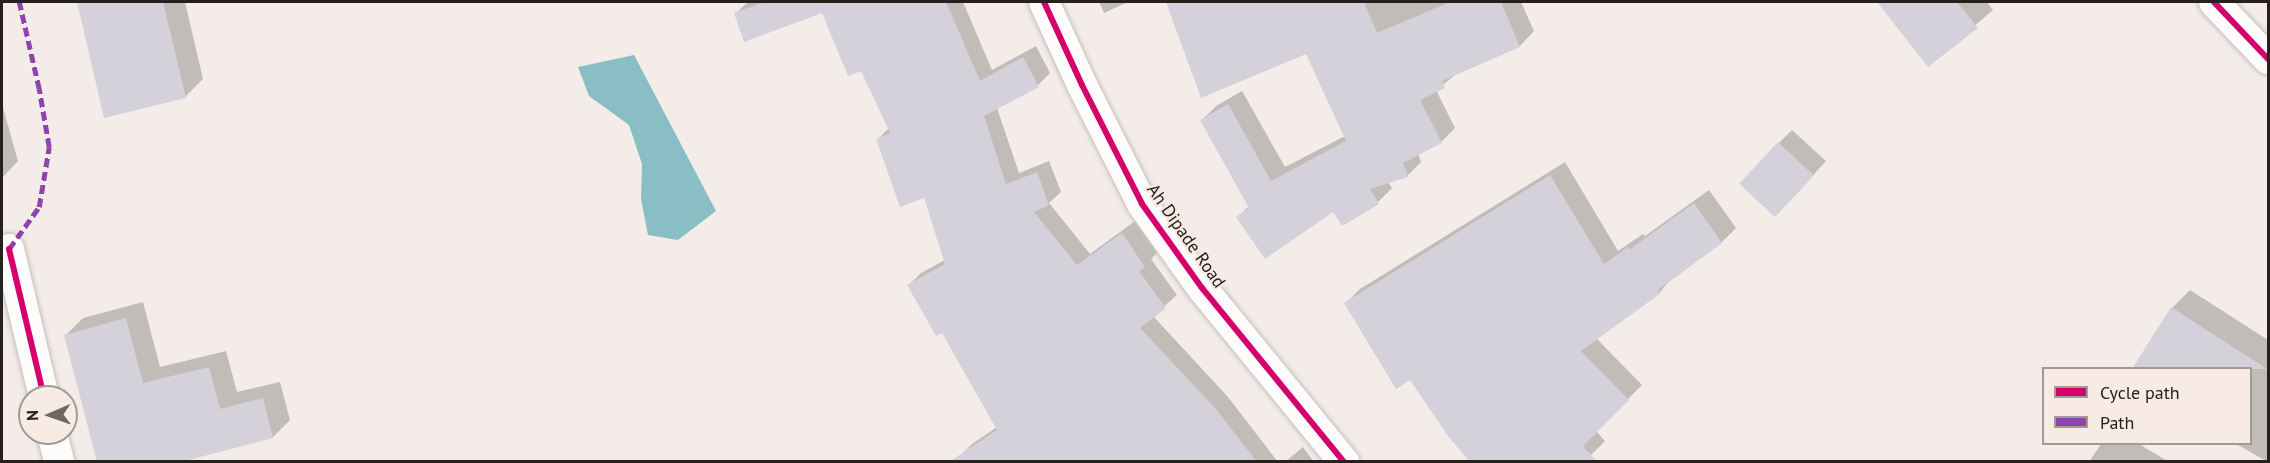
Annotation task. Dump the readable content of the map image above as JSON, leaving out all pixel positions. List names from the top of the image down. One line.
{"streets":{"street":["Ah Dipade Road"]},"legend":["Cycle path","Path"],"north":"left"}
